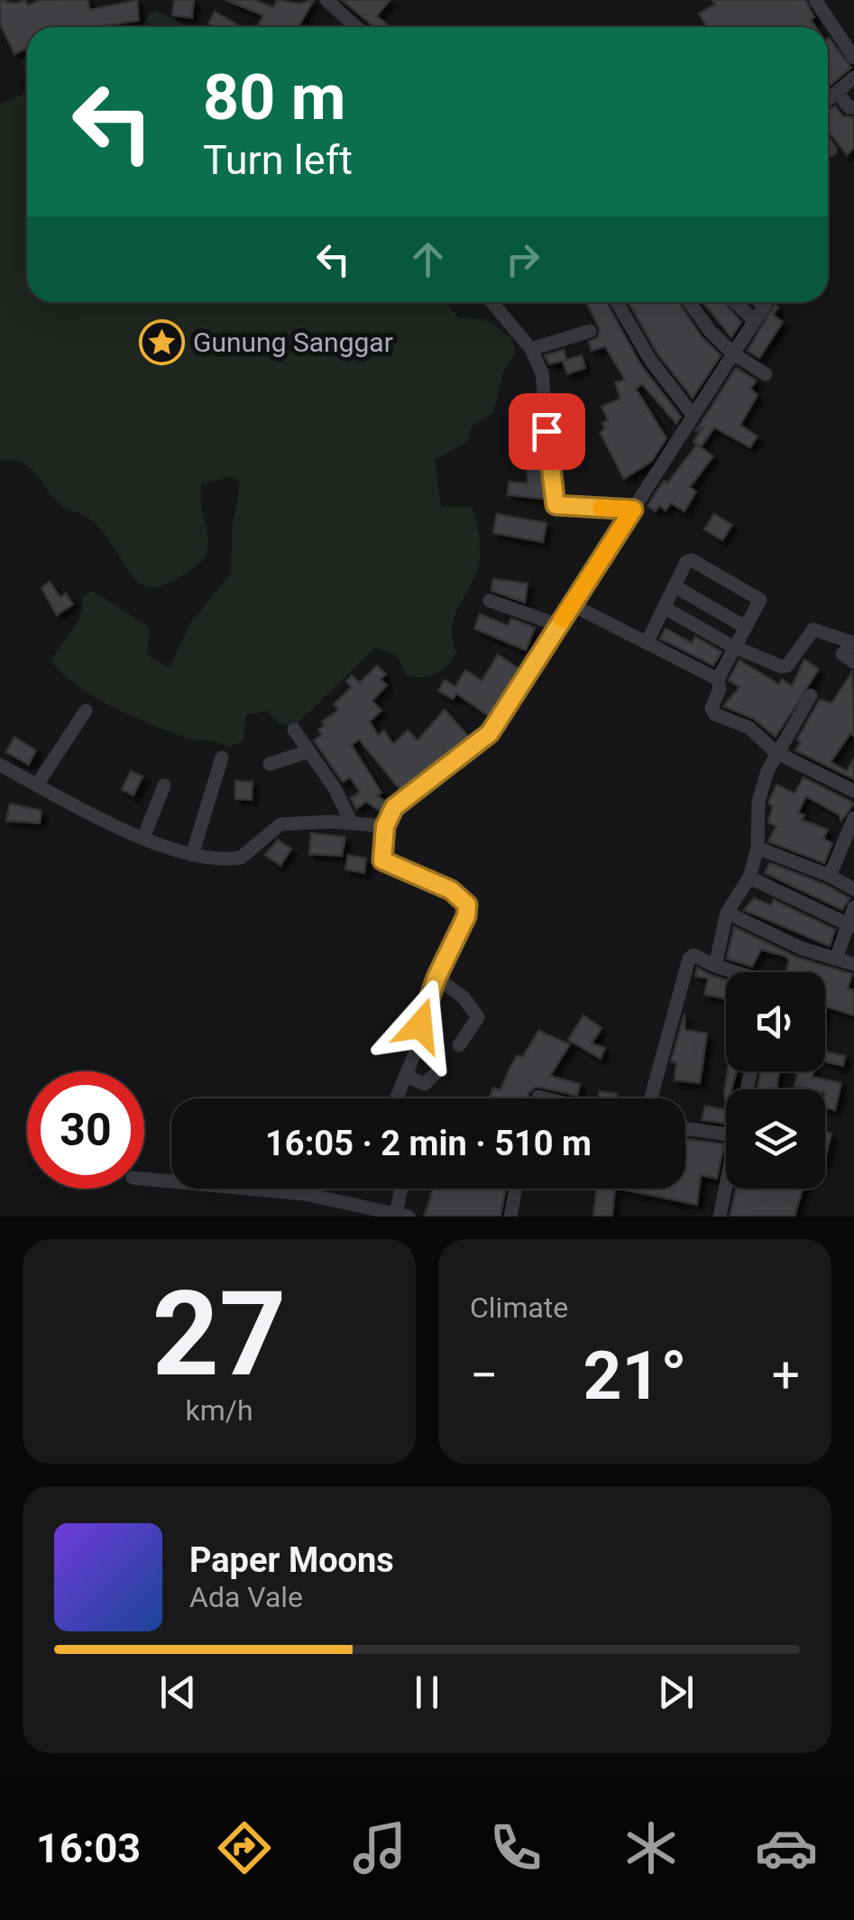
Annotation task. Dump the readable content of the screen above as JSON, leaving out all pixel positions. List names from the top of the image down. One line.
{"places":{"place":["Gunung Sanggar"]},"page":{"turn":["80 m","Turn left"],"limit":"30","trip":"16:05 · 2 min · 510 m","tile":[["27","km/h"],"Climate"],"heat":["−","21°","+"],"song":["Paper Moons","Ada Vale"],"tabs":"16:03"}}
